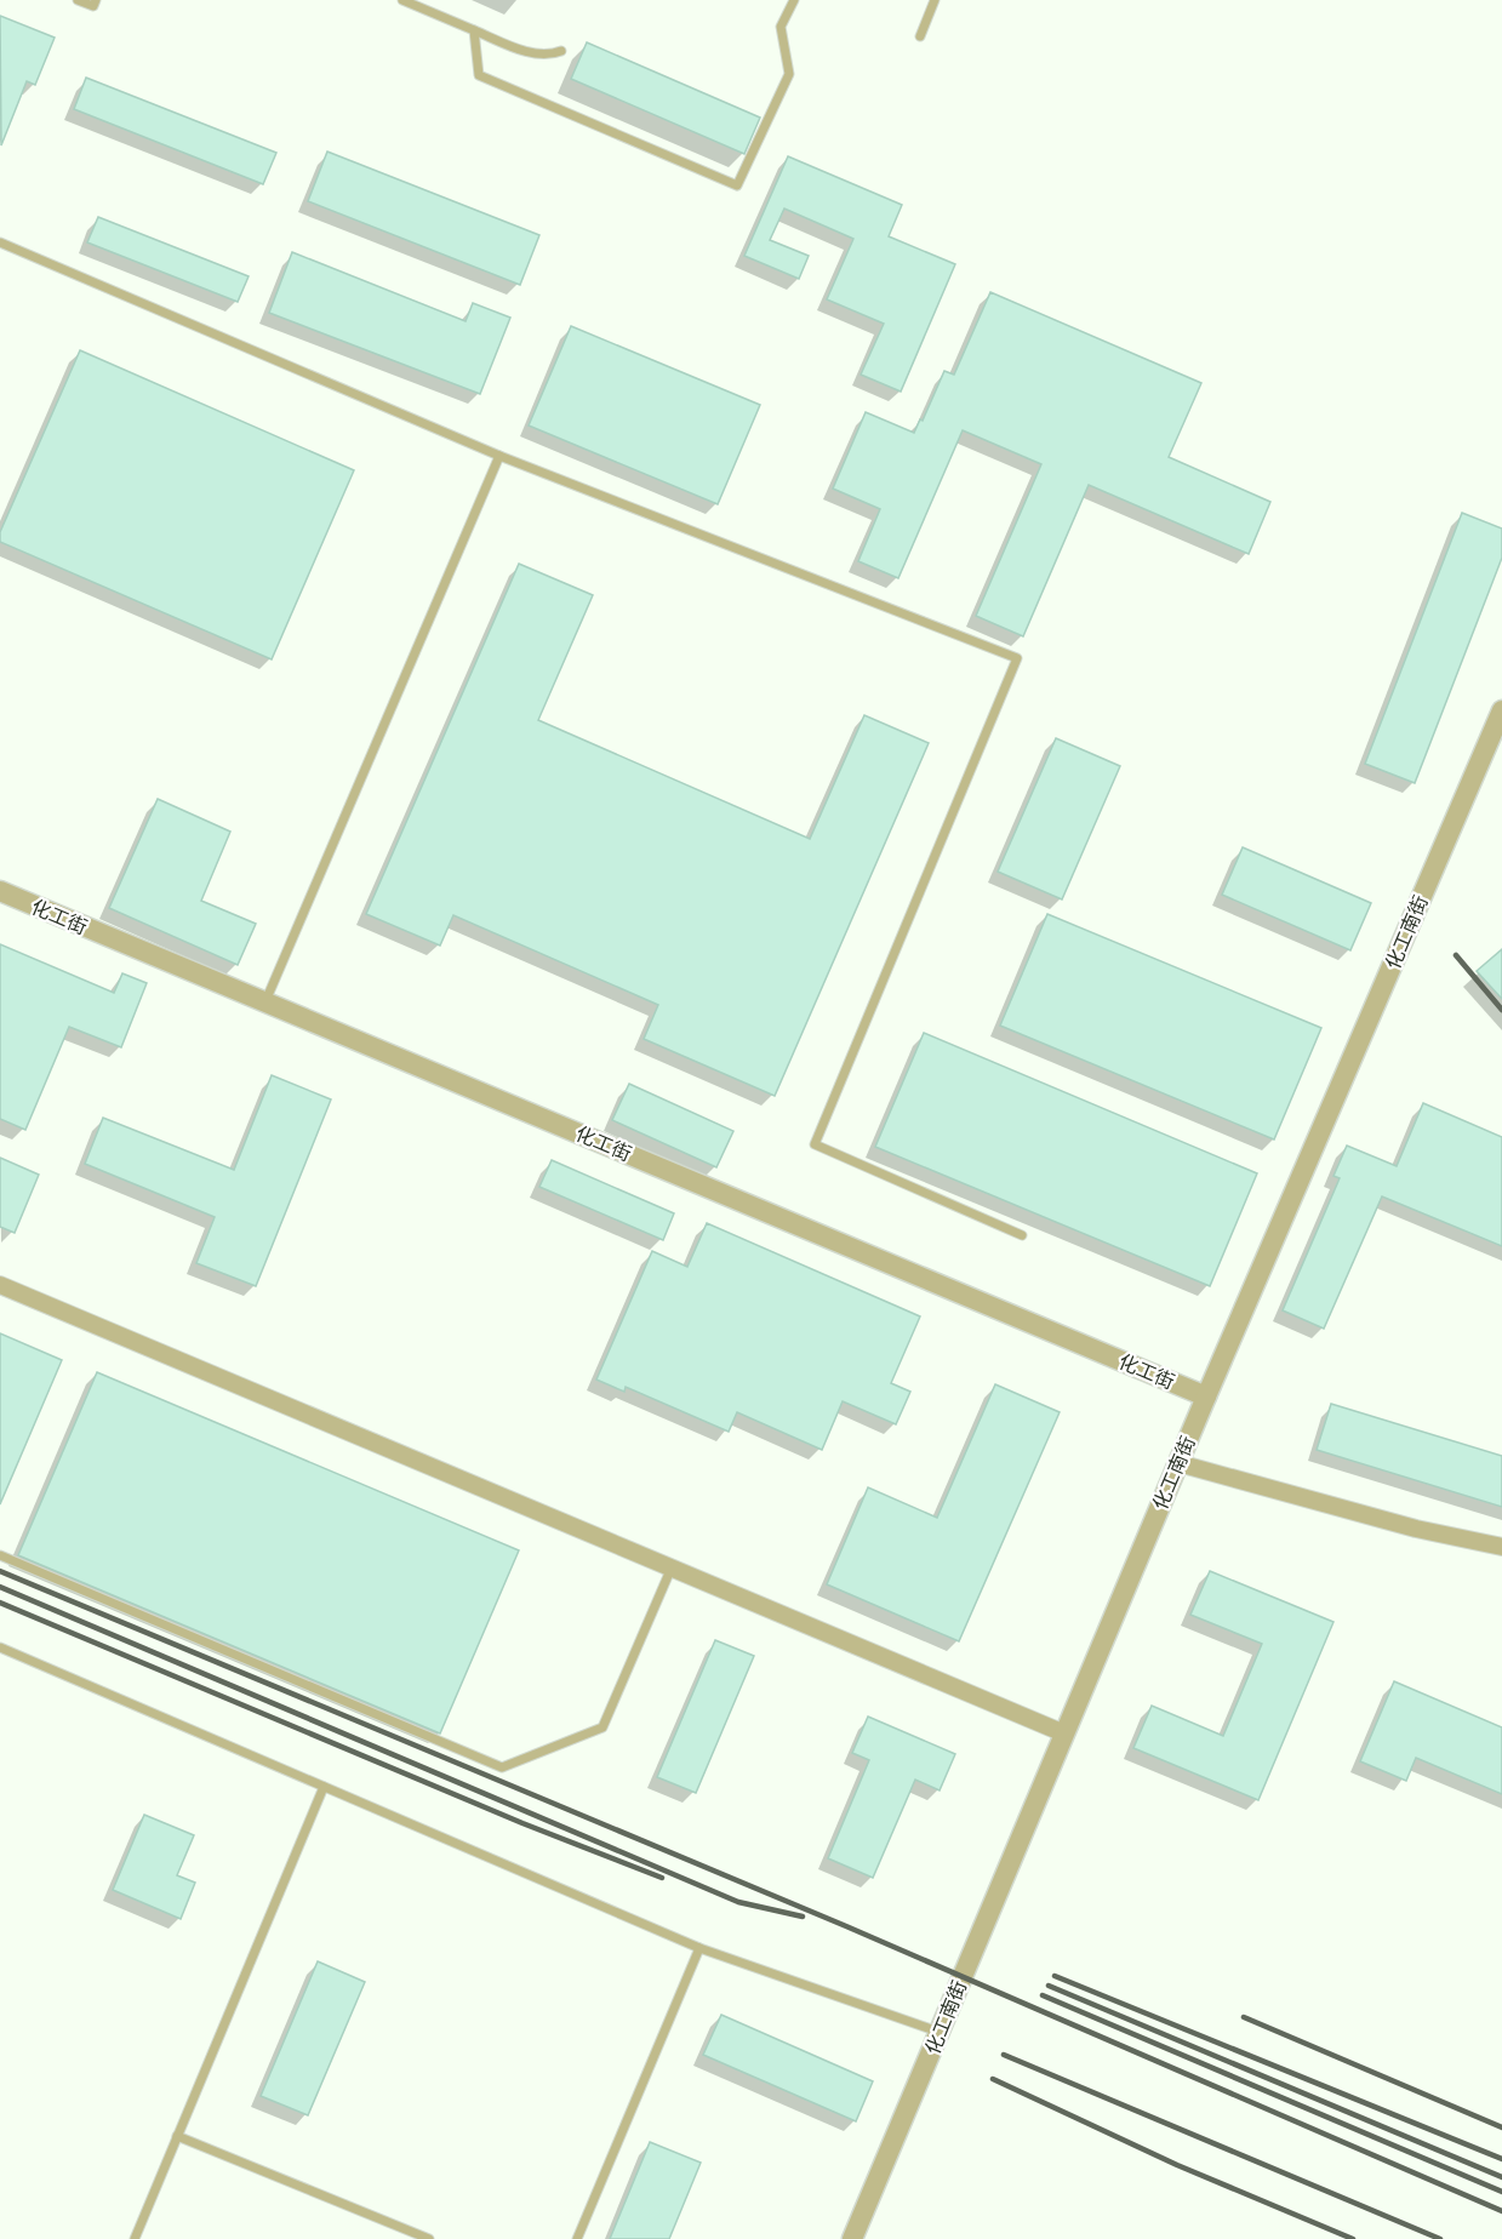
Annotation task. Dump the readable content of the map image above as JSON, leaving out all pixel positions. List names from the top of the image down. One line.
{"streets":{"street":["化工街","化工南街"]},"crossings":[["化工街","化工南街"]]}
